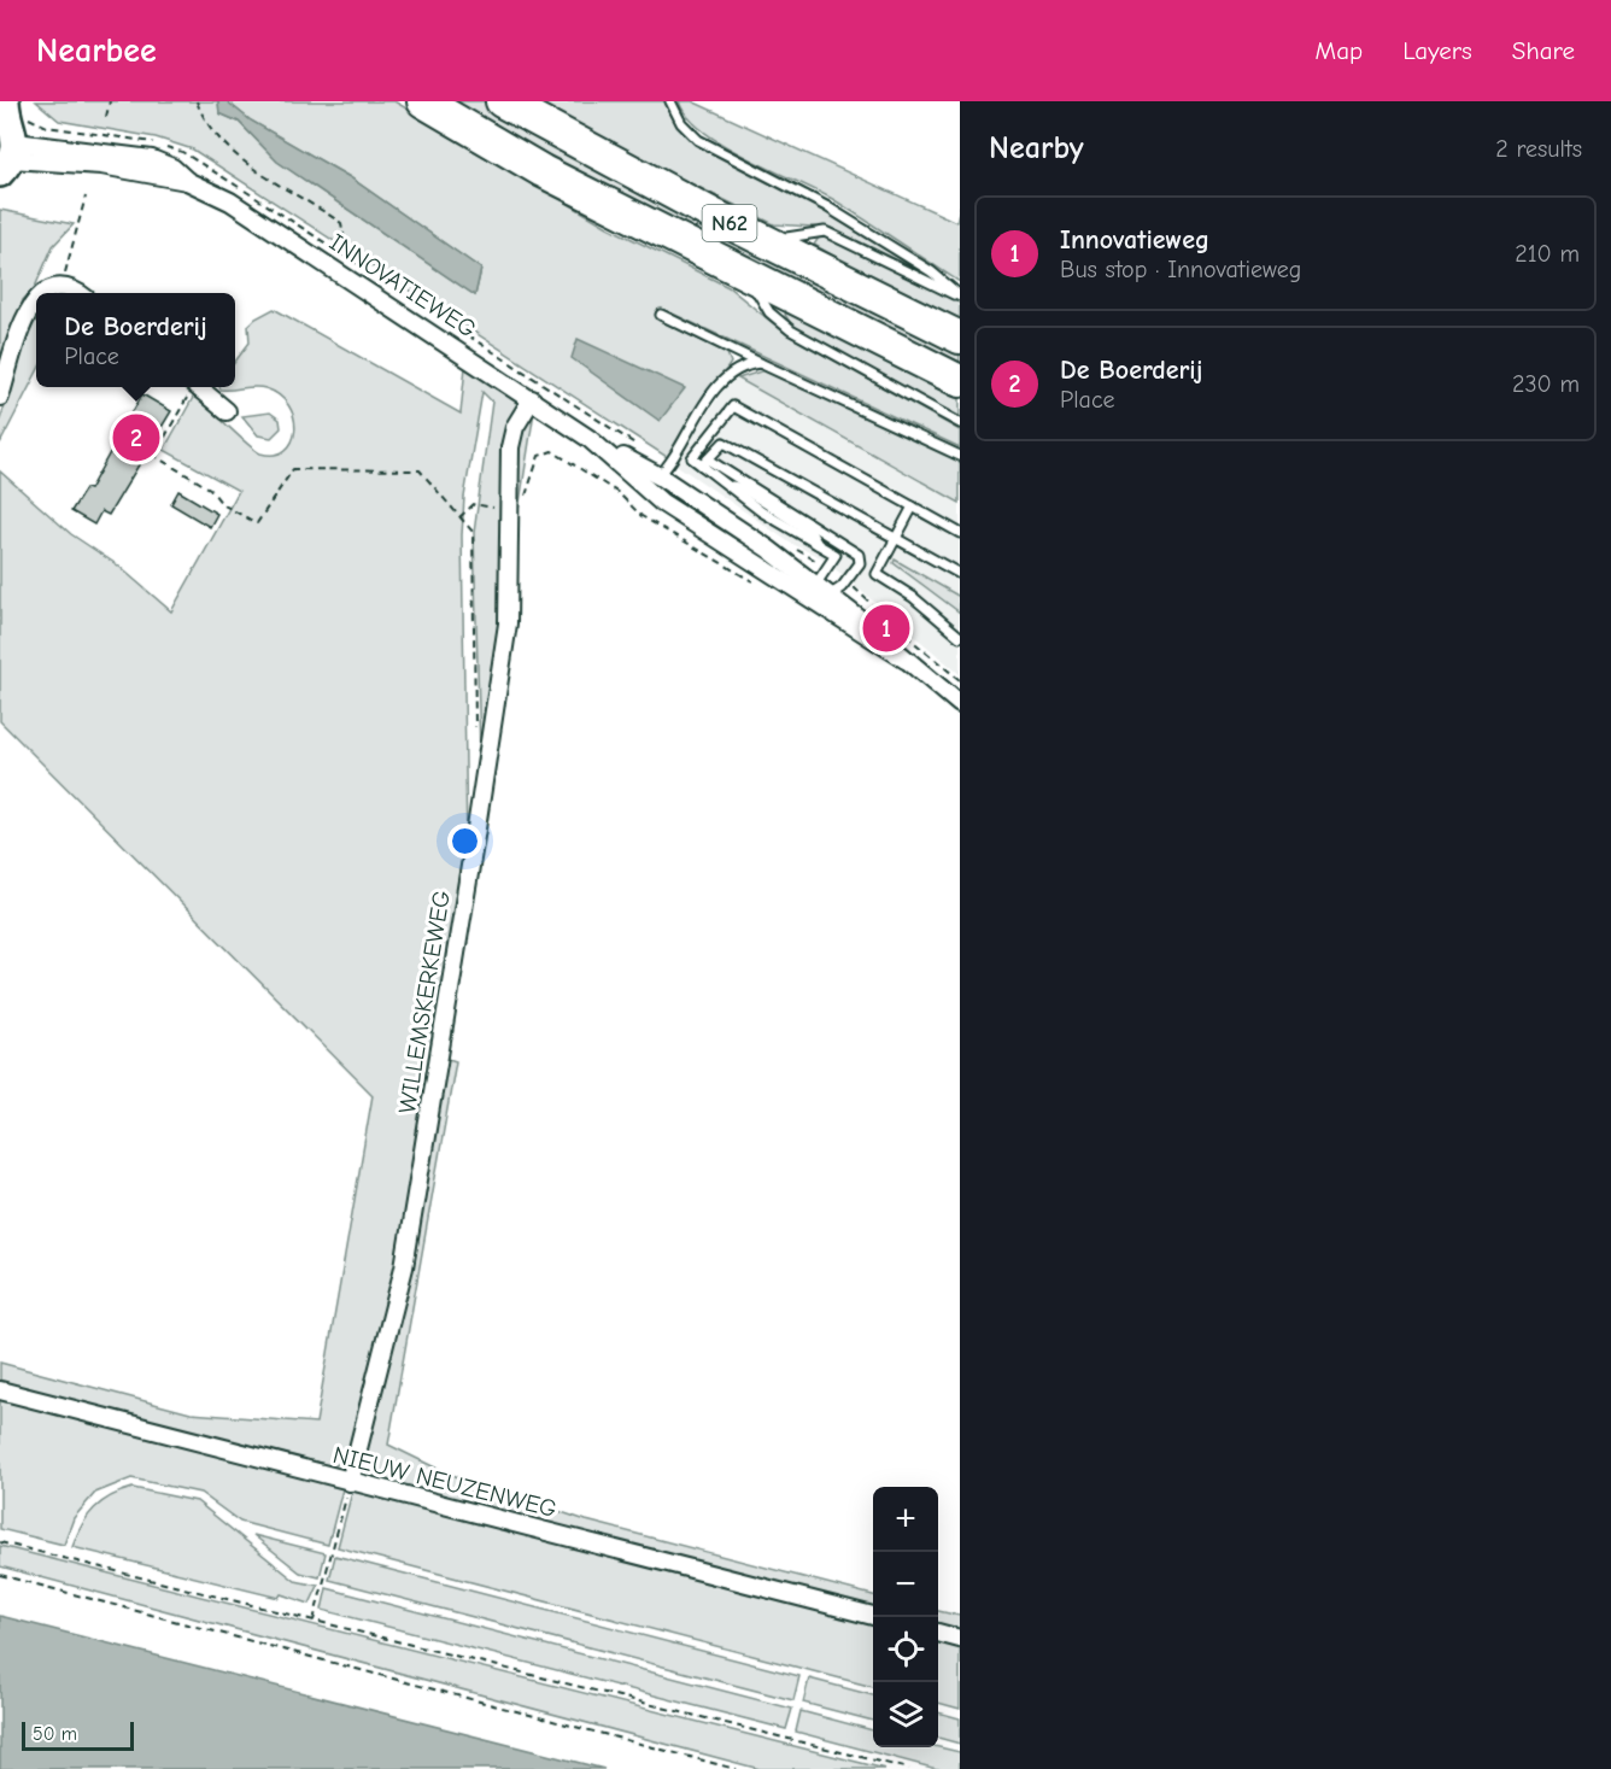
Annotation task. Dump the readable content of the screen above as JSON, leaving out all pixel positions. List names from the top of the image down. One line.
{"streets":{"highway":["N62"],"street":["INNOVATIEWEG","WILLEMSKERKEWEG","NIEUW NEUZENWEG"]},"crossings":[["INNOVATIEWEG","WILLEMSKERKEWEG"],["WILLEMSKERKEWEG","NIEUW NEUZENWEG"]],"scale_bar":"50 m","page":{"header":"Nearbee","nav":["Map","Layers","Share"],"heading":["Nearby","2 results"],"list":[{"mark":"1","name":"Innovatieweg","note":"Bus stop · Innovatieweg","value":"210 m"},{"mark":"2","name":"De Boerderij","note":"Place","value":"230 m"}],"popup":["De Boerderij","Place"],"pins":["2","1"],"map_buttons":["+","−"],"scale":"50 m"}}
